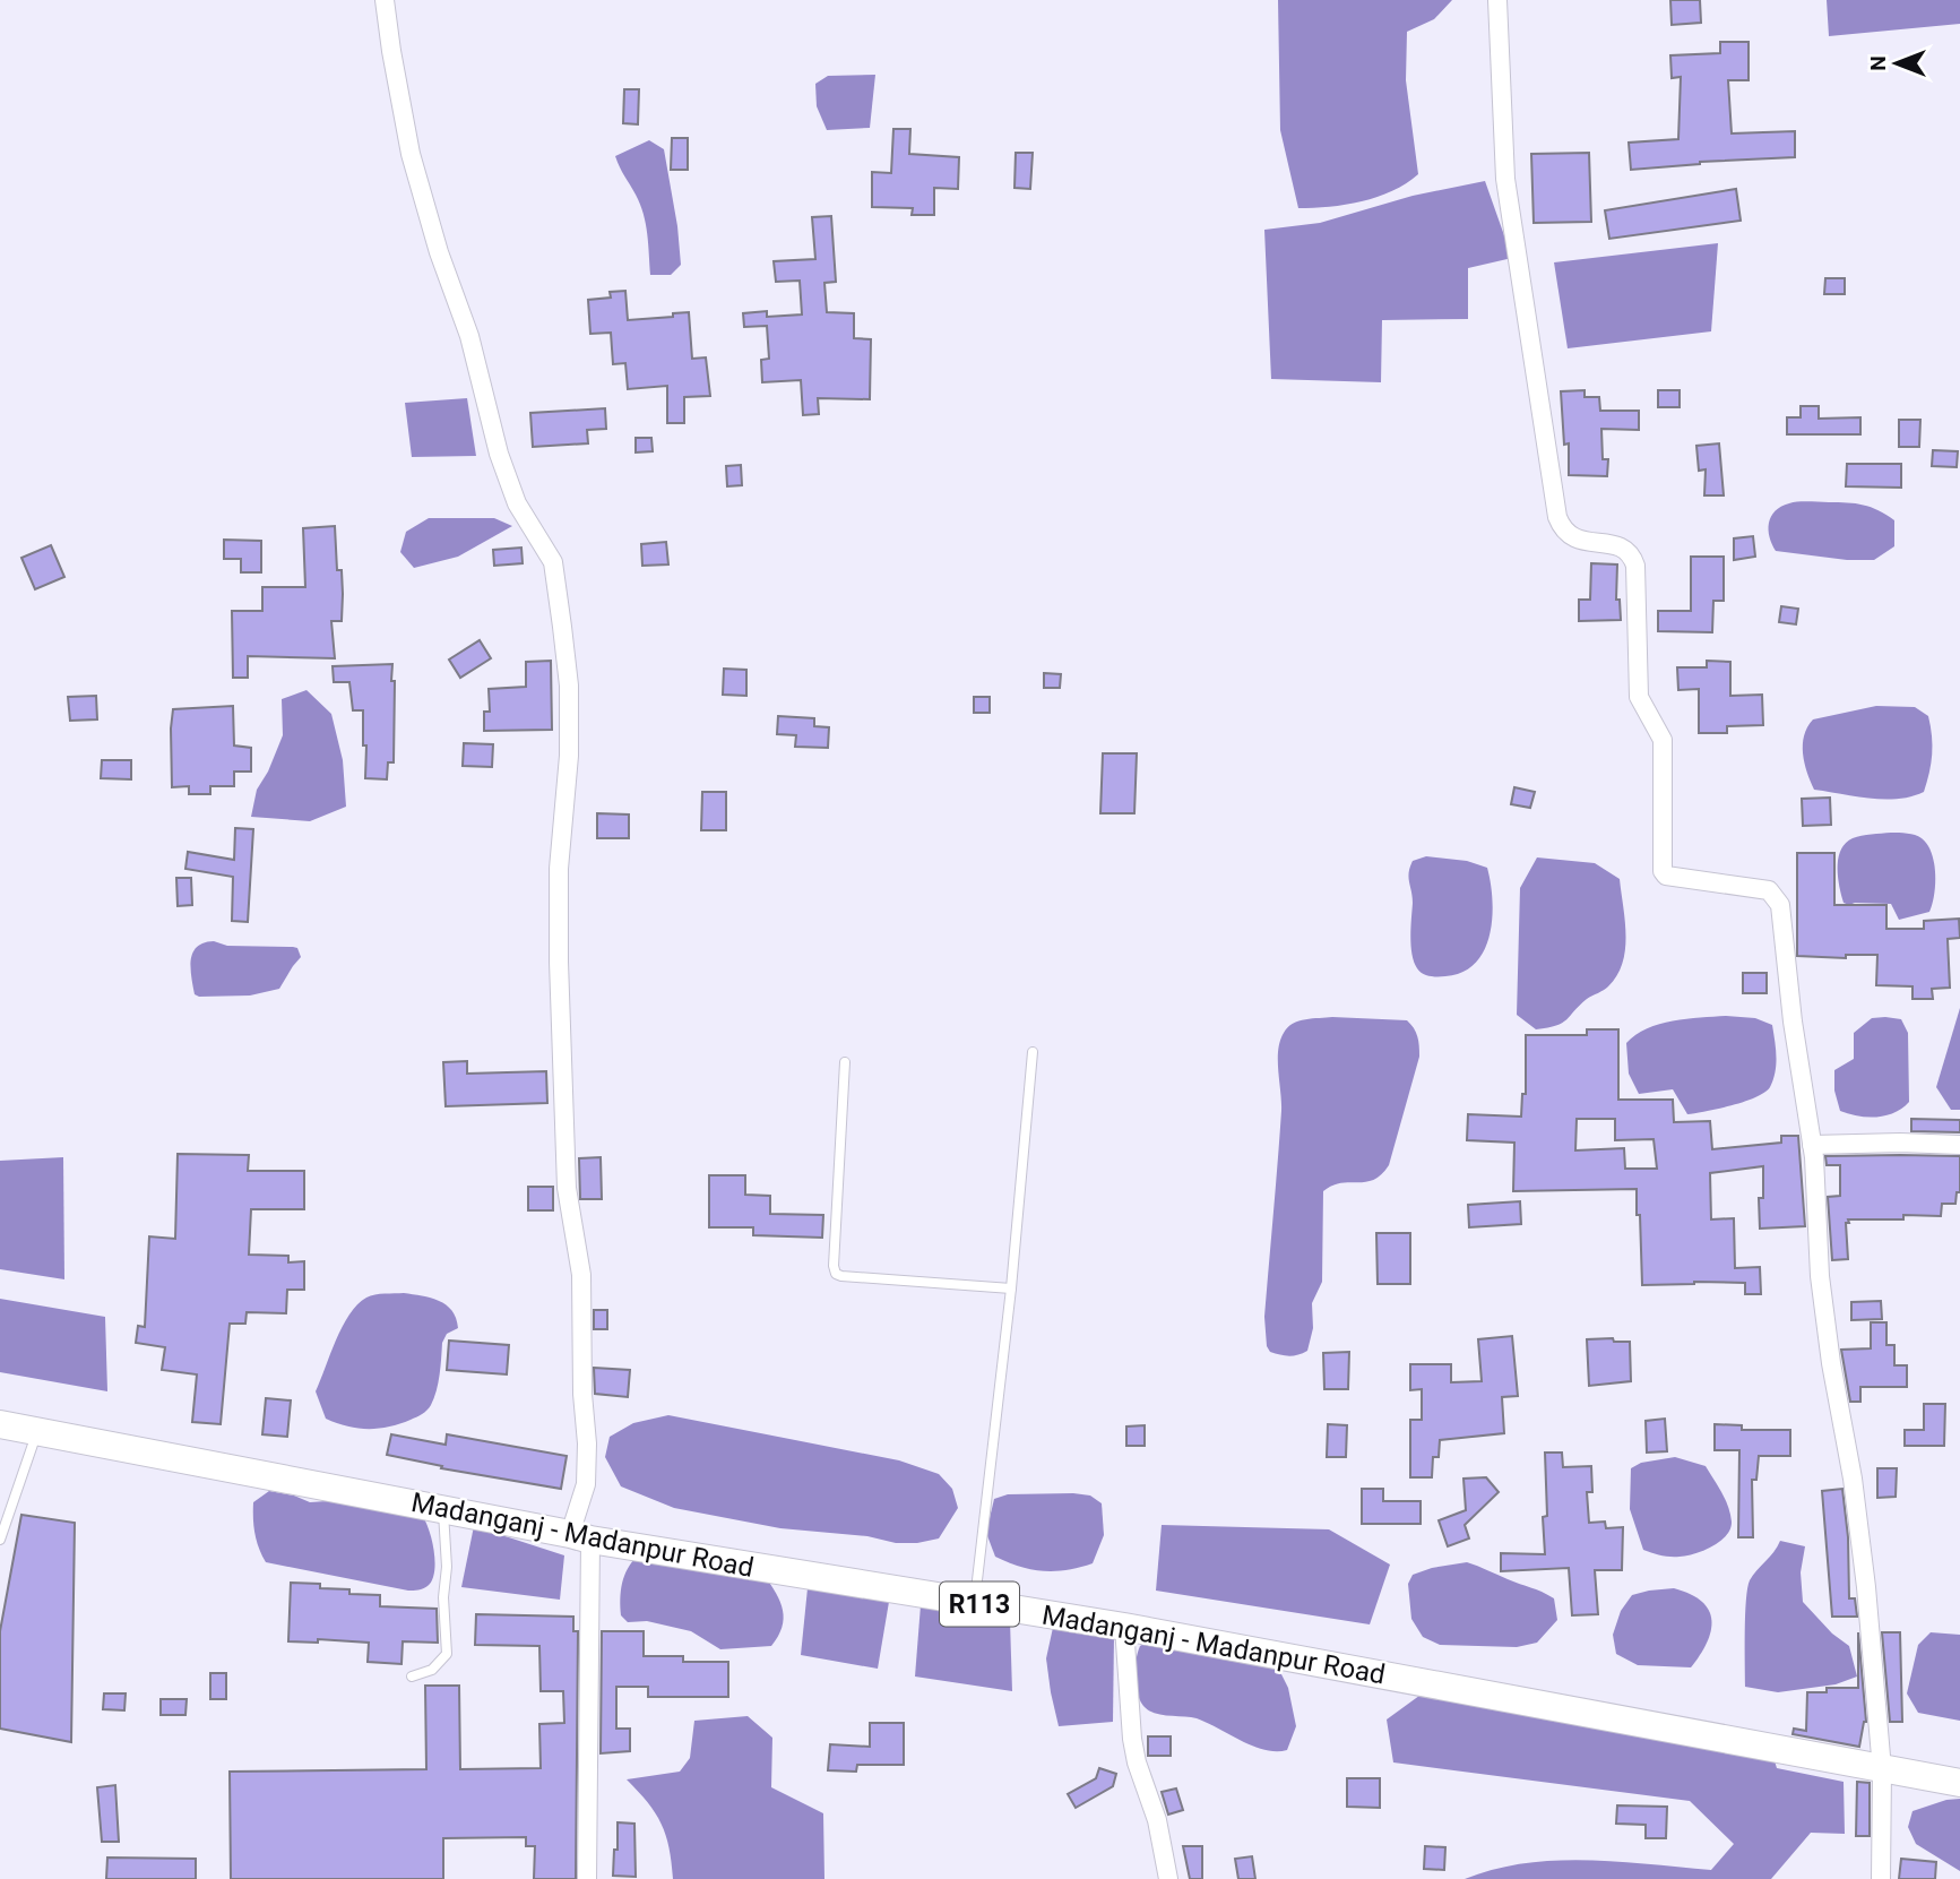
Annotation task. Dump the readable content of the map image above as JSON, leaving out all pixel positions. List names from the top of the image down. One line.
{"streets":{"main road":["Madanganj - Madanpur Road","R113"]},"north":"left"}
